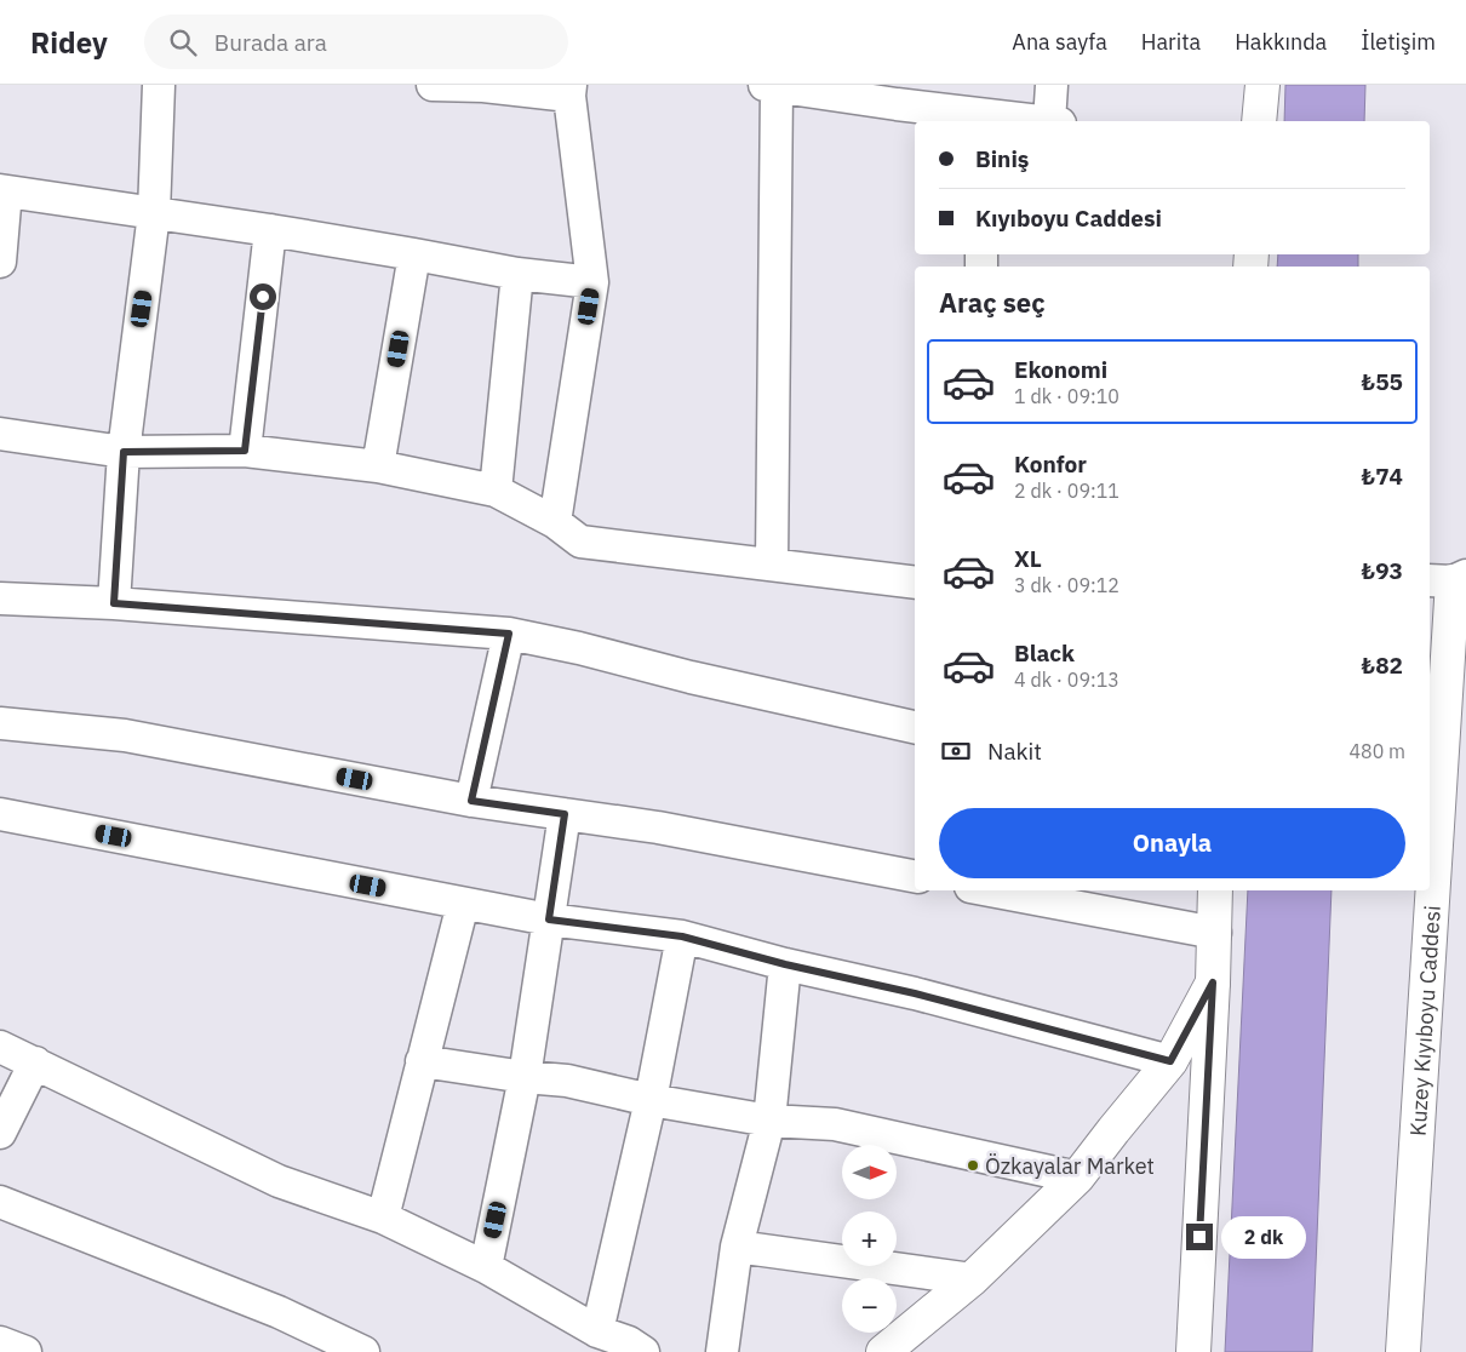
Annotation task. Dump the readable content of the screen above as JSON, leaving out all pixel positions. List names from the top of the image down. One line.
{"streets":{"main road":["Kuzey Kıyıboyu Caddesi"]},"places":["Özkayalar Market"],"north":"right","page":{"header":"Ridey","search":"Burada ara","nav":["Ana sayfa","Harita","Hakkında","İletişim"],"banner":["Biniş","Kıyıboyu Caddesi"],"heading":"Araç seç","list":[{"name":"Ekonomi","note":"1 dk · 09:10","value":"₺55"},{"name":"Konfor","note":"2 dk · 09:11","value":"₺74"},{"name":"XL","note":"3 dk · 09:12","value":"₺93"},{"name":"Black","note":"4 dk · 09:13","value":"₺82"}],"pay":["Nakit","480 m"],"buttons":"Onayla","map_buttons":["+","−"],"bubble":"2 dk"}}
